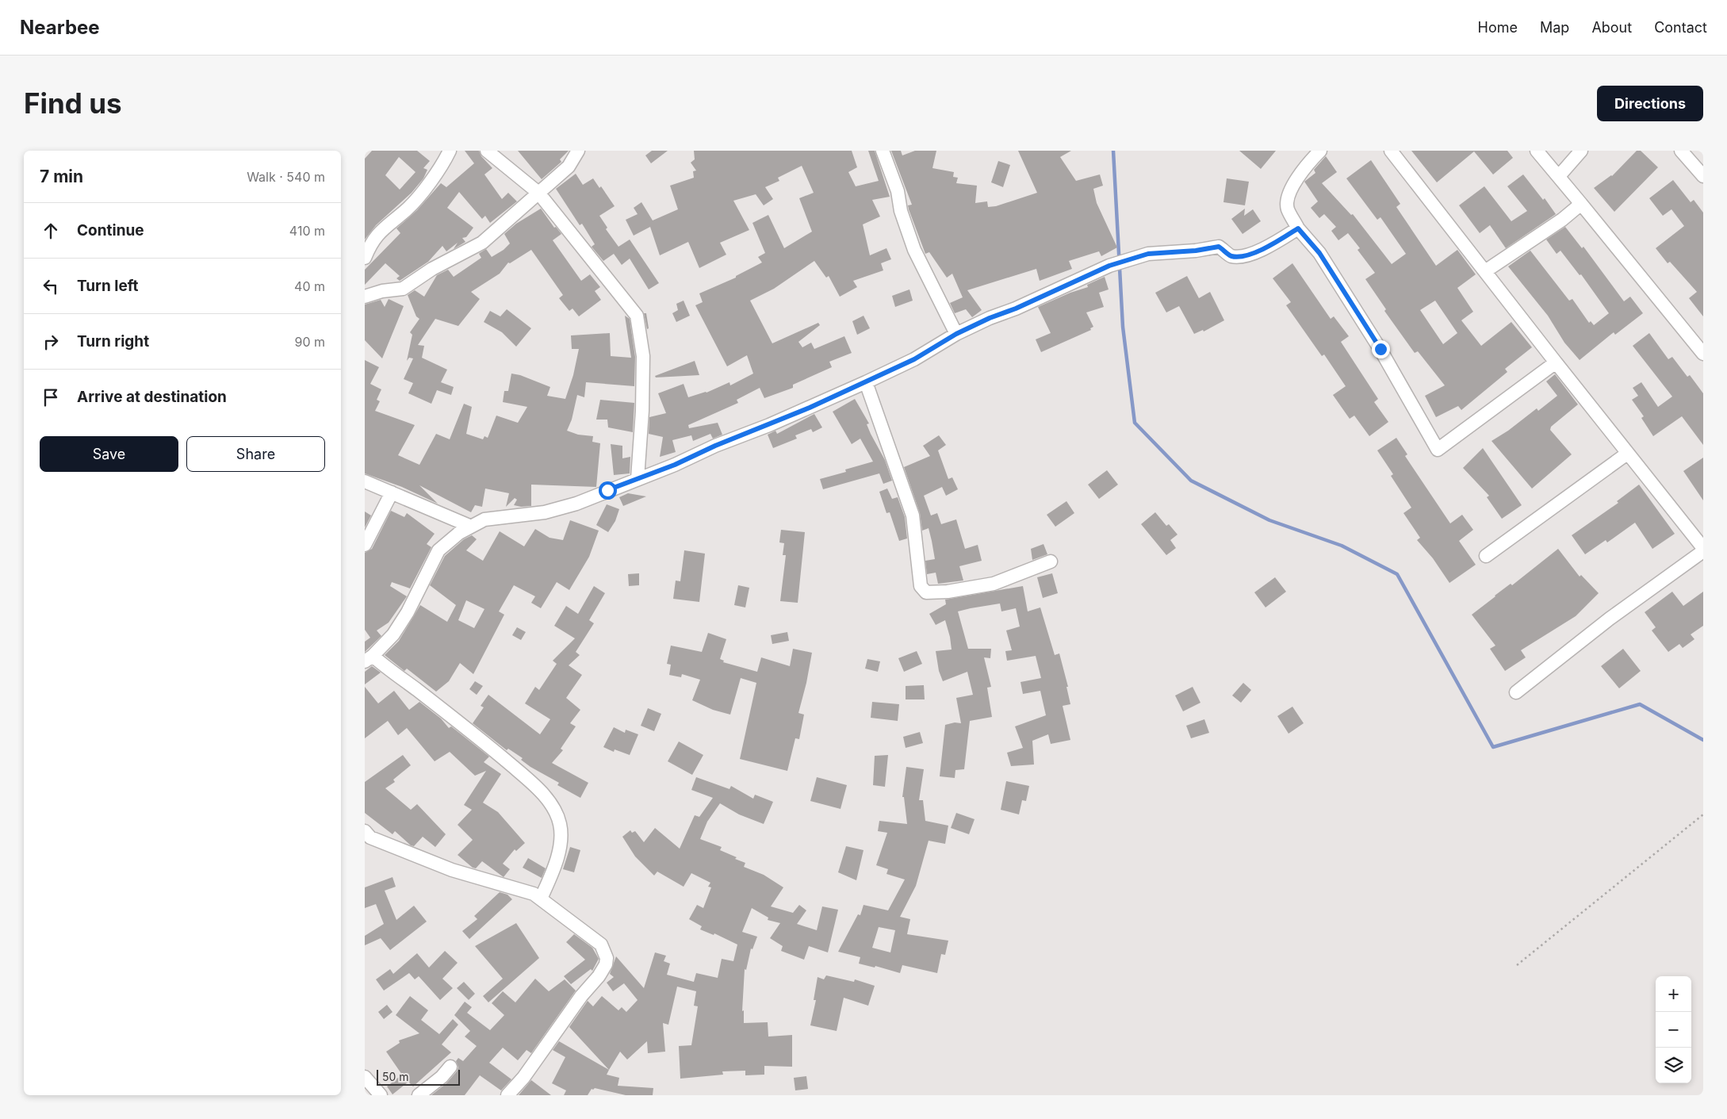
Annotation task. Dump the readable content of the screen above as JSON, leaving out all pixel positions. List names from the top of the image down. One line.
{"scale_bar":"50 m","page":{"header":"Nearbee","nav":["Home","Map","About","Contact"],"buttons":["Directions",["Save","Share"]],"title":"Find us","heading":["7 min","Walk · 540 m"],"list":[["Continue","410 m"],["Turn left","40 m"],["Turn right","90 m"],"Arrive at destination"],"map_buttons":["+","−"],"scale":"50 m"}}
